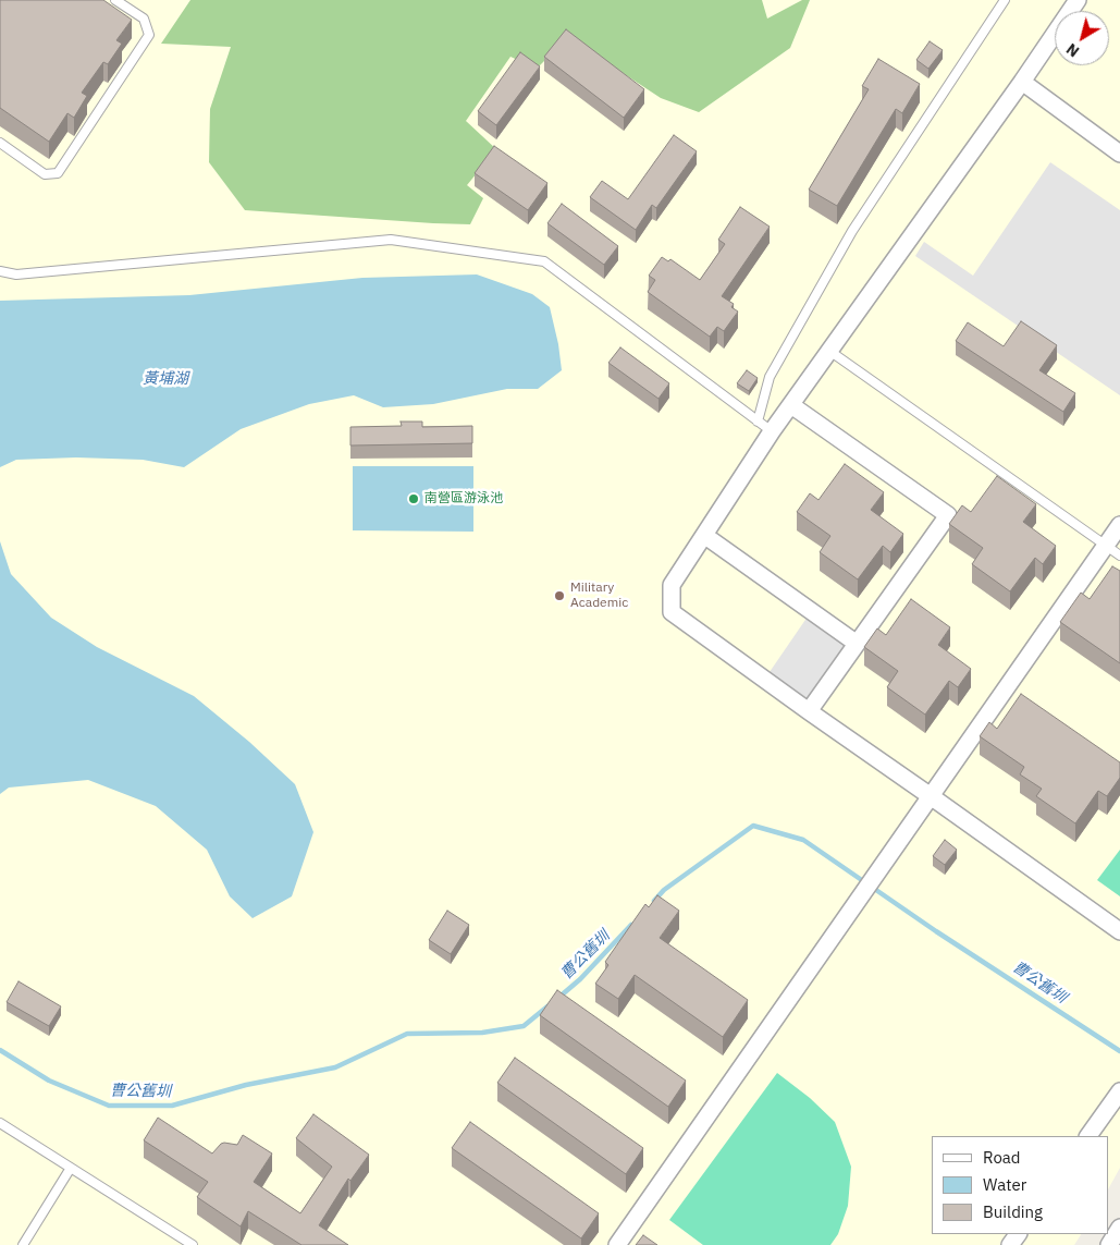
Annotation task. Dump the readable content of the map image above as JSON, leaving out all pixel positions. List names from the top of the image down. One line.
{"water":["黃埔湖","曹公舊圳"],"places":["南營區游泳池","Military Academic"],"legend":["Road","Water","Building"],"north":"bottom left"}
